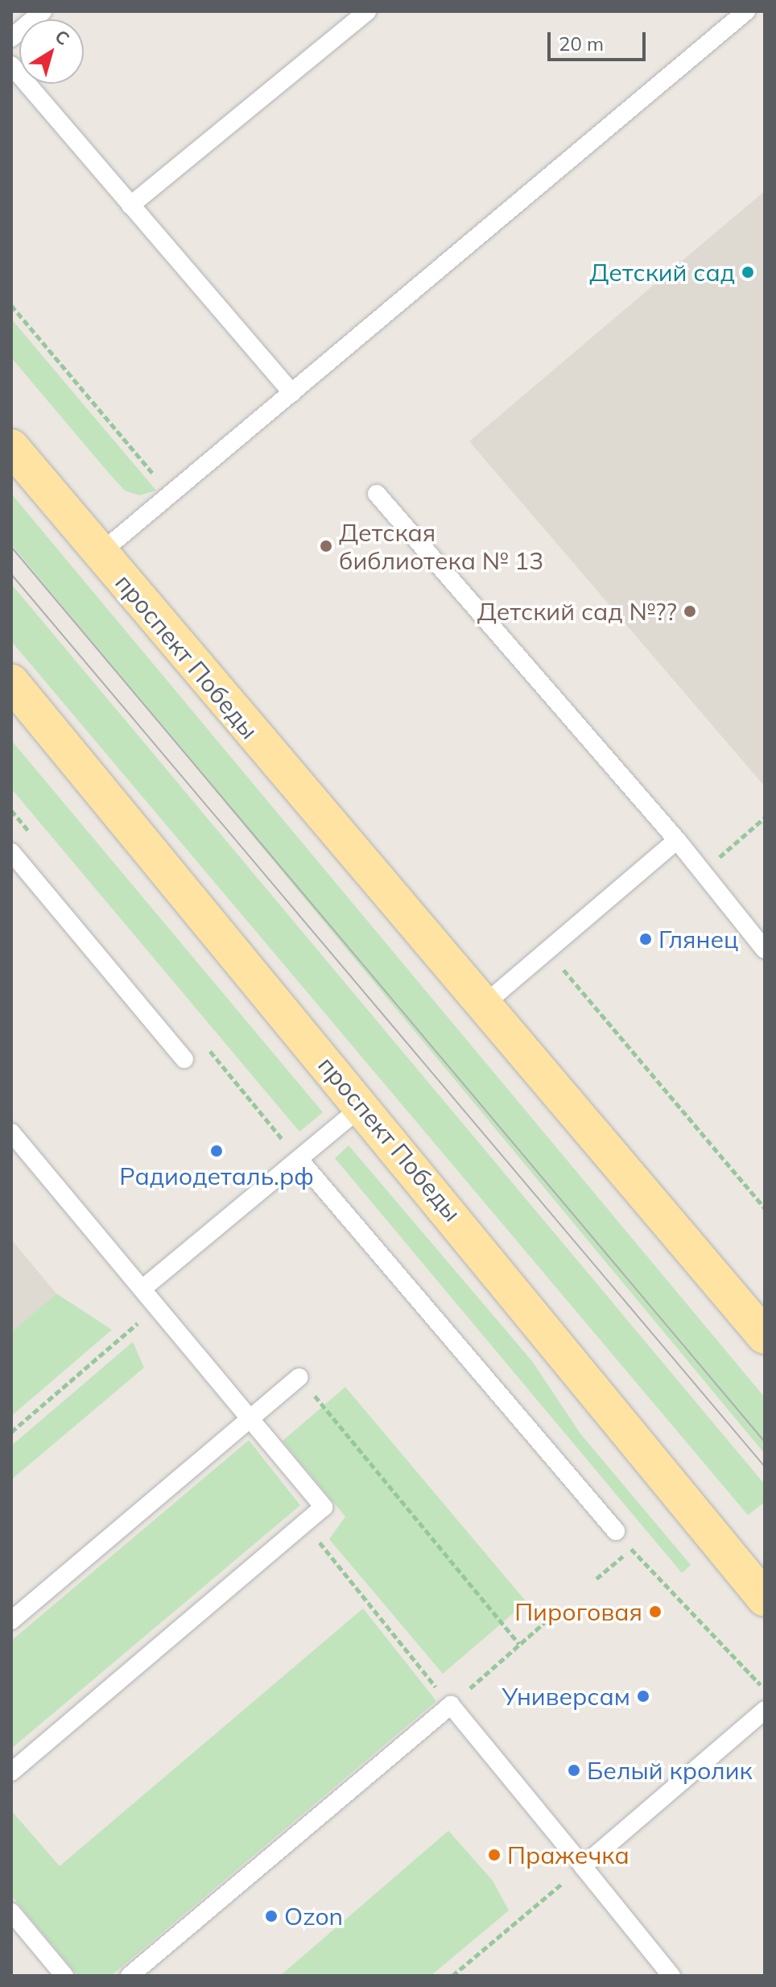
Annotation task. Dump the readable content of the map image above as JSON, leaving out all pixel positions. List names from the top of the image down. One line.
{"streets":{"main road":["проспект Победы"]},"places":["Детский сад","Детская библиотека № 13","Детский сад №??","Глянец","Радиодеталь.рф","Пироговая","Универсам","Белый кролик","Пражечка","Ozon"],"scale_bar":"20 m","north":"top right"}
